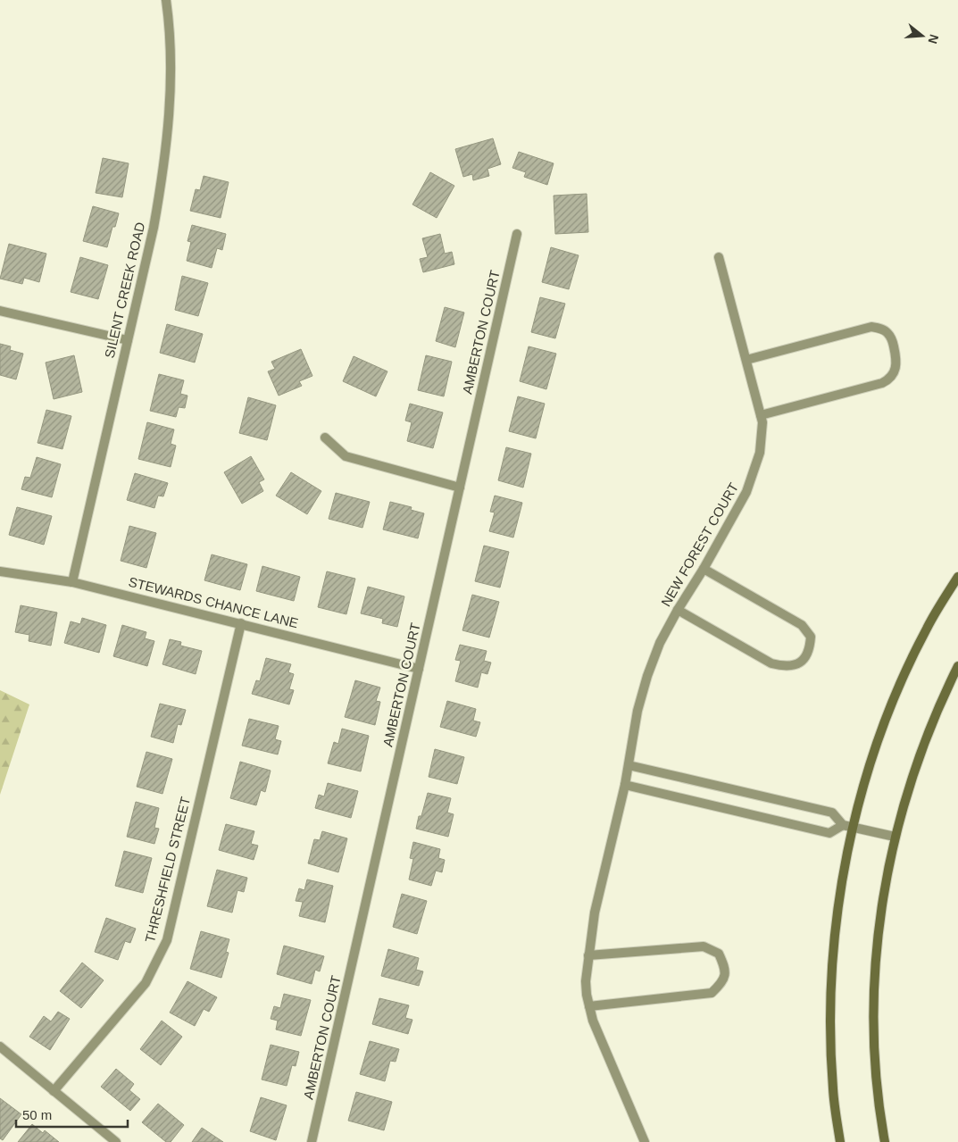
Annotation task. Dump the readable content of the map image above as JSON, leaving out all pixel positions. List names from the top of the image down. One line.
{"streets":{"street":["SILENT CREEK ROAD","AMBERTON COURT","NEW FOREST COURT","STEWARDS CHANCE LANE","THRESHFIELD STREET"]},"crossings":[["SILENT CREEK ROAD","STEWARDS CHANCE LANE"],["AMBERTON COURT","STEWARDS CHANCE LANE"],["STEWARDS CHANCE LANE","THRESHFIELD STREET"]],"scale_bar":"50 m","north":"right"}
